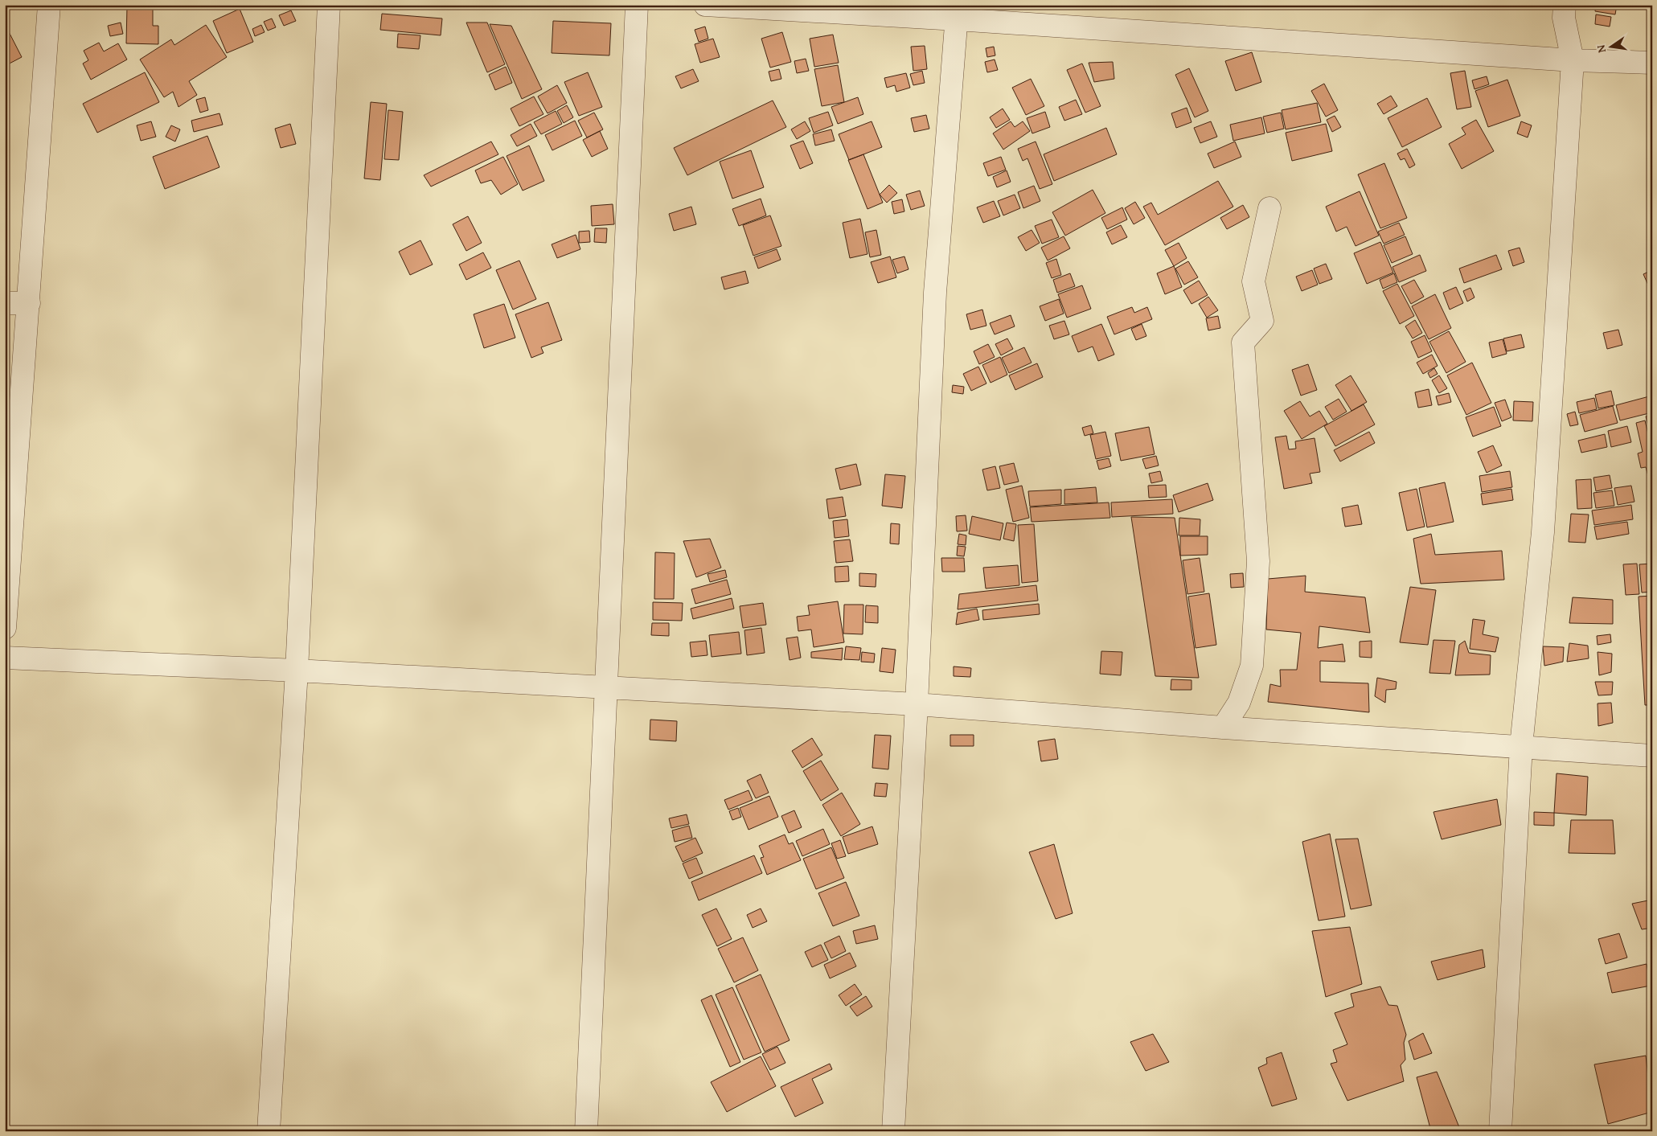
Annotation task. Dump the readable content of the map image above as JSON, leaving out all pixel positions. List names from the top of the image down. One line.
{"north":"left"}
